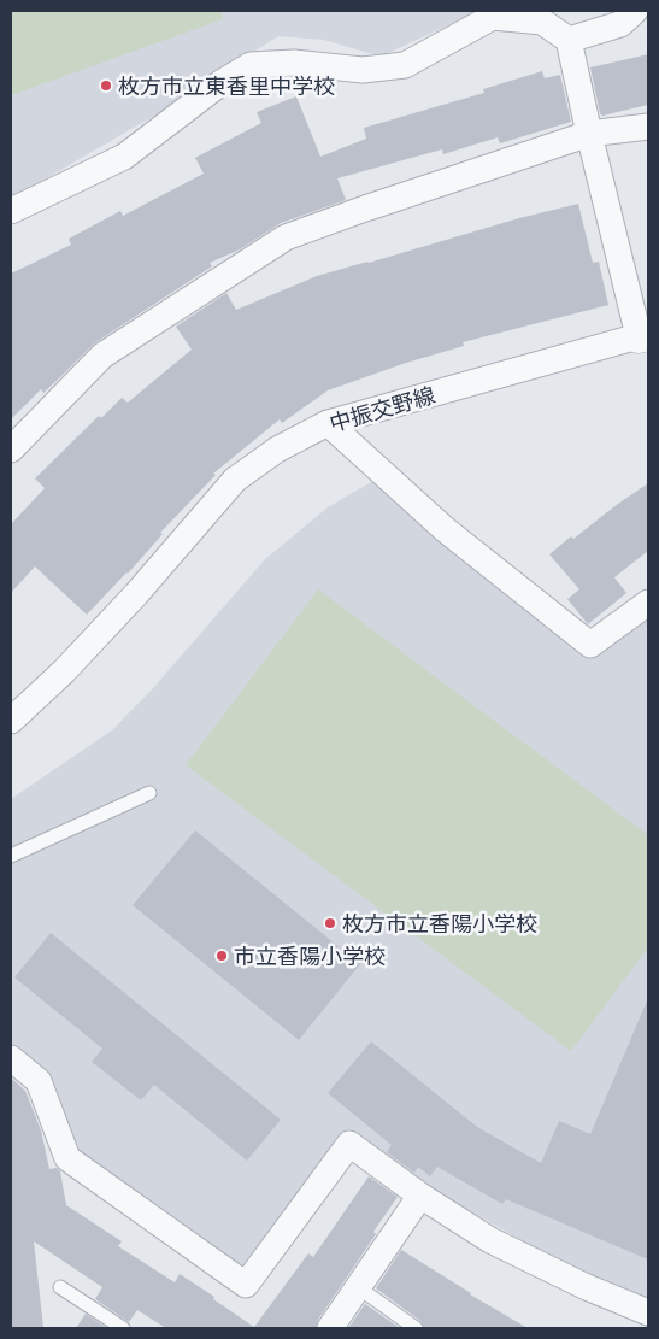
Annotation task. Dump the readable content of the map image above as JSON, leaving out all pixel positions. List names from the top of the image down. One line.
{"streets":{"street":["中振交野線"]},"places":["枚方市立東香里中学校","枚方市立香陽小学校","市立香陽小学校"]}
